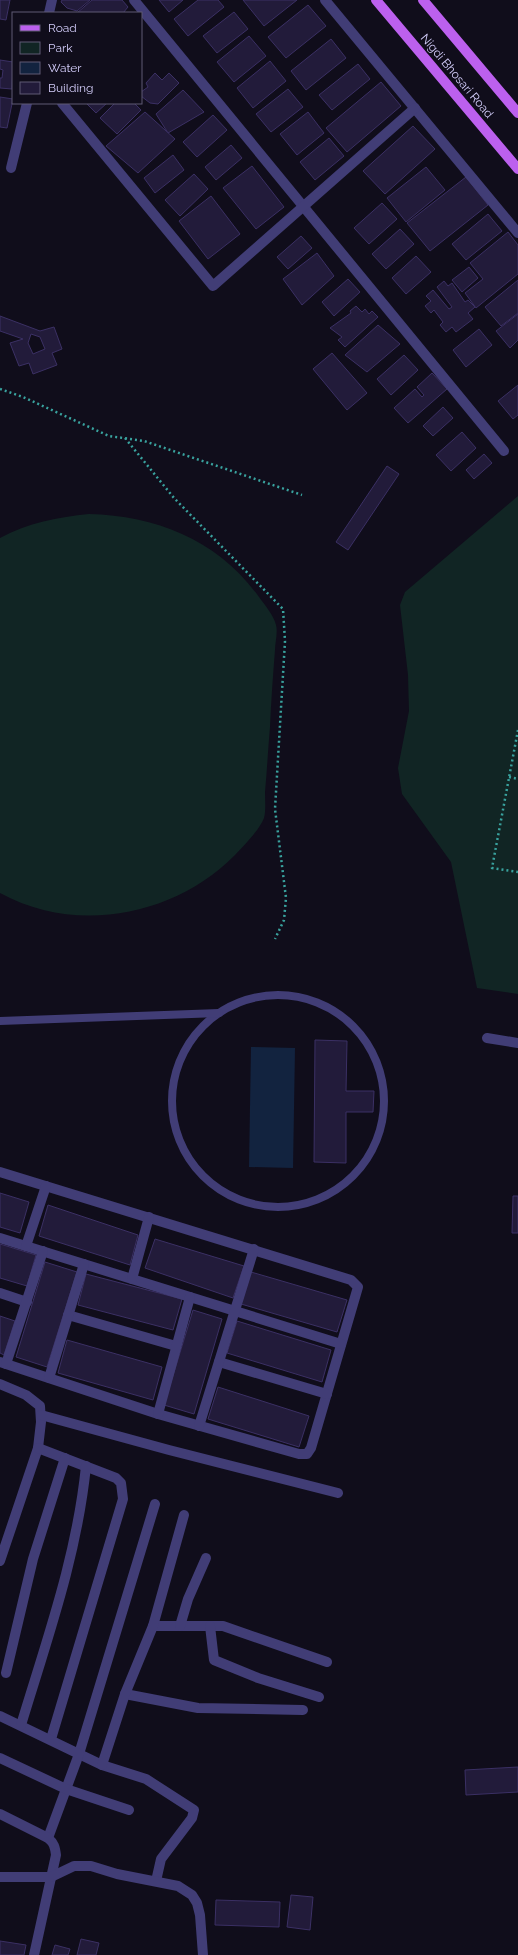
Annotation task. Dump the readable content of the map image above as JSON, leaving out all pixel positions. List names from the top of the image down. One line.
{"streets":{"main road":["Nigdi Bhosari Road"]},"legend":["Road","Park","Water","Building"]}
